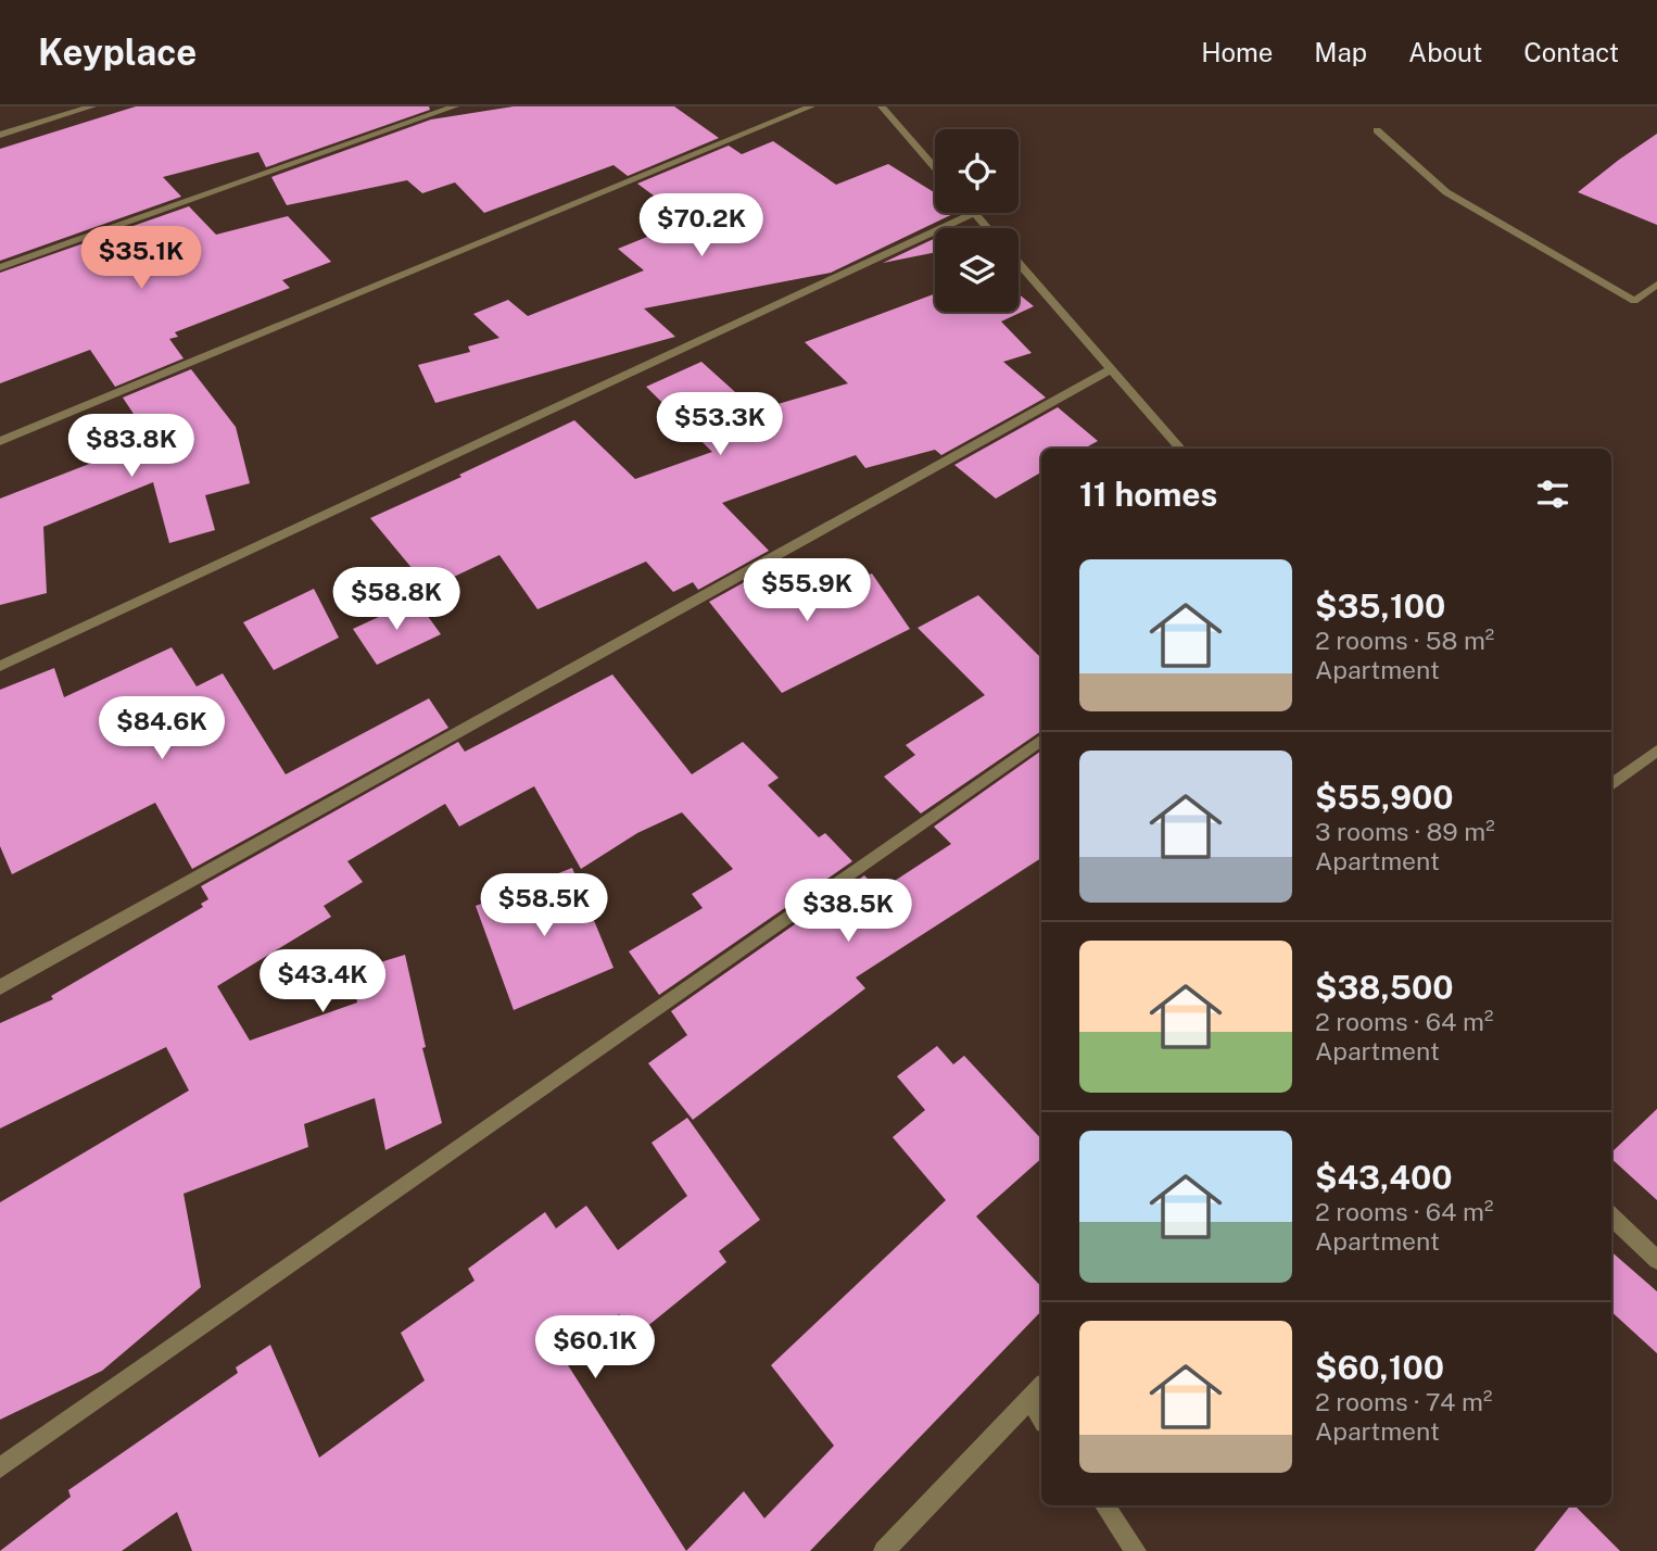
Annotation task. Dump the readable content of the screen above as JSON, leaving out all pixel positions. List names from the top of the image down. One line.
{"page":{"header":"Keyplace","nav":["Home","Map","About","Contact"],"price":["$70.2K","$35.1K","$53.3K","$83.8K","$55.9K","$58.8K","$84.6K","$58.5K","$38.5K","$43.4K","$60.1K"],"heading":"11 homes","list":[{"name":"$35,100","note":"2 rooms · 58 m² · Apartment"},{"name":"$55,900","note":"3 rooms · 89 m² · Apartment"},{"name":"$38,500","note":"2 rooms · 64 m² · Apartment"},{"name":"$43,400","note":"2 rooms · 64 m² · Apartment"},{"name":"$60,100","note":"2 rooms · 74 m² · Apartment"}]}}
